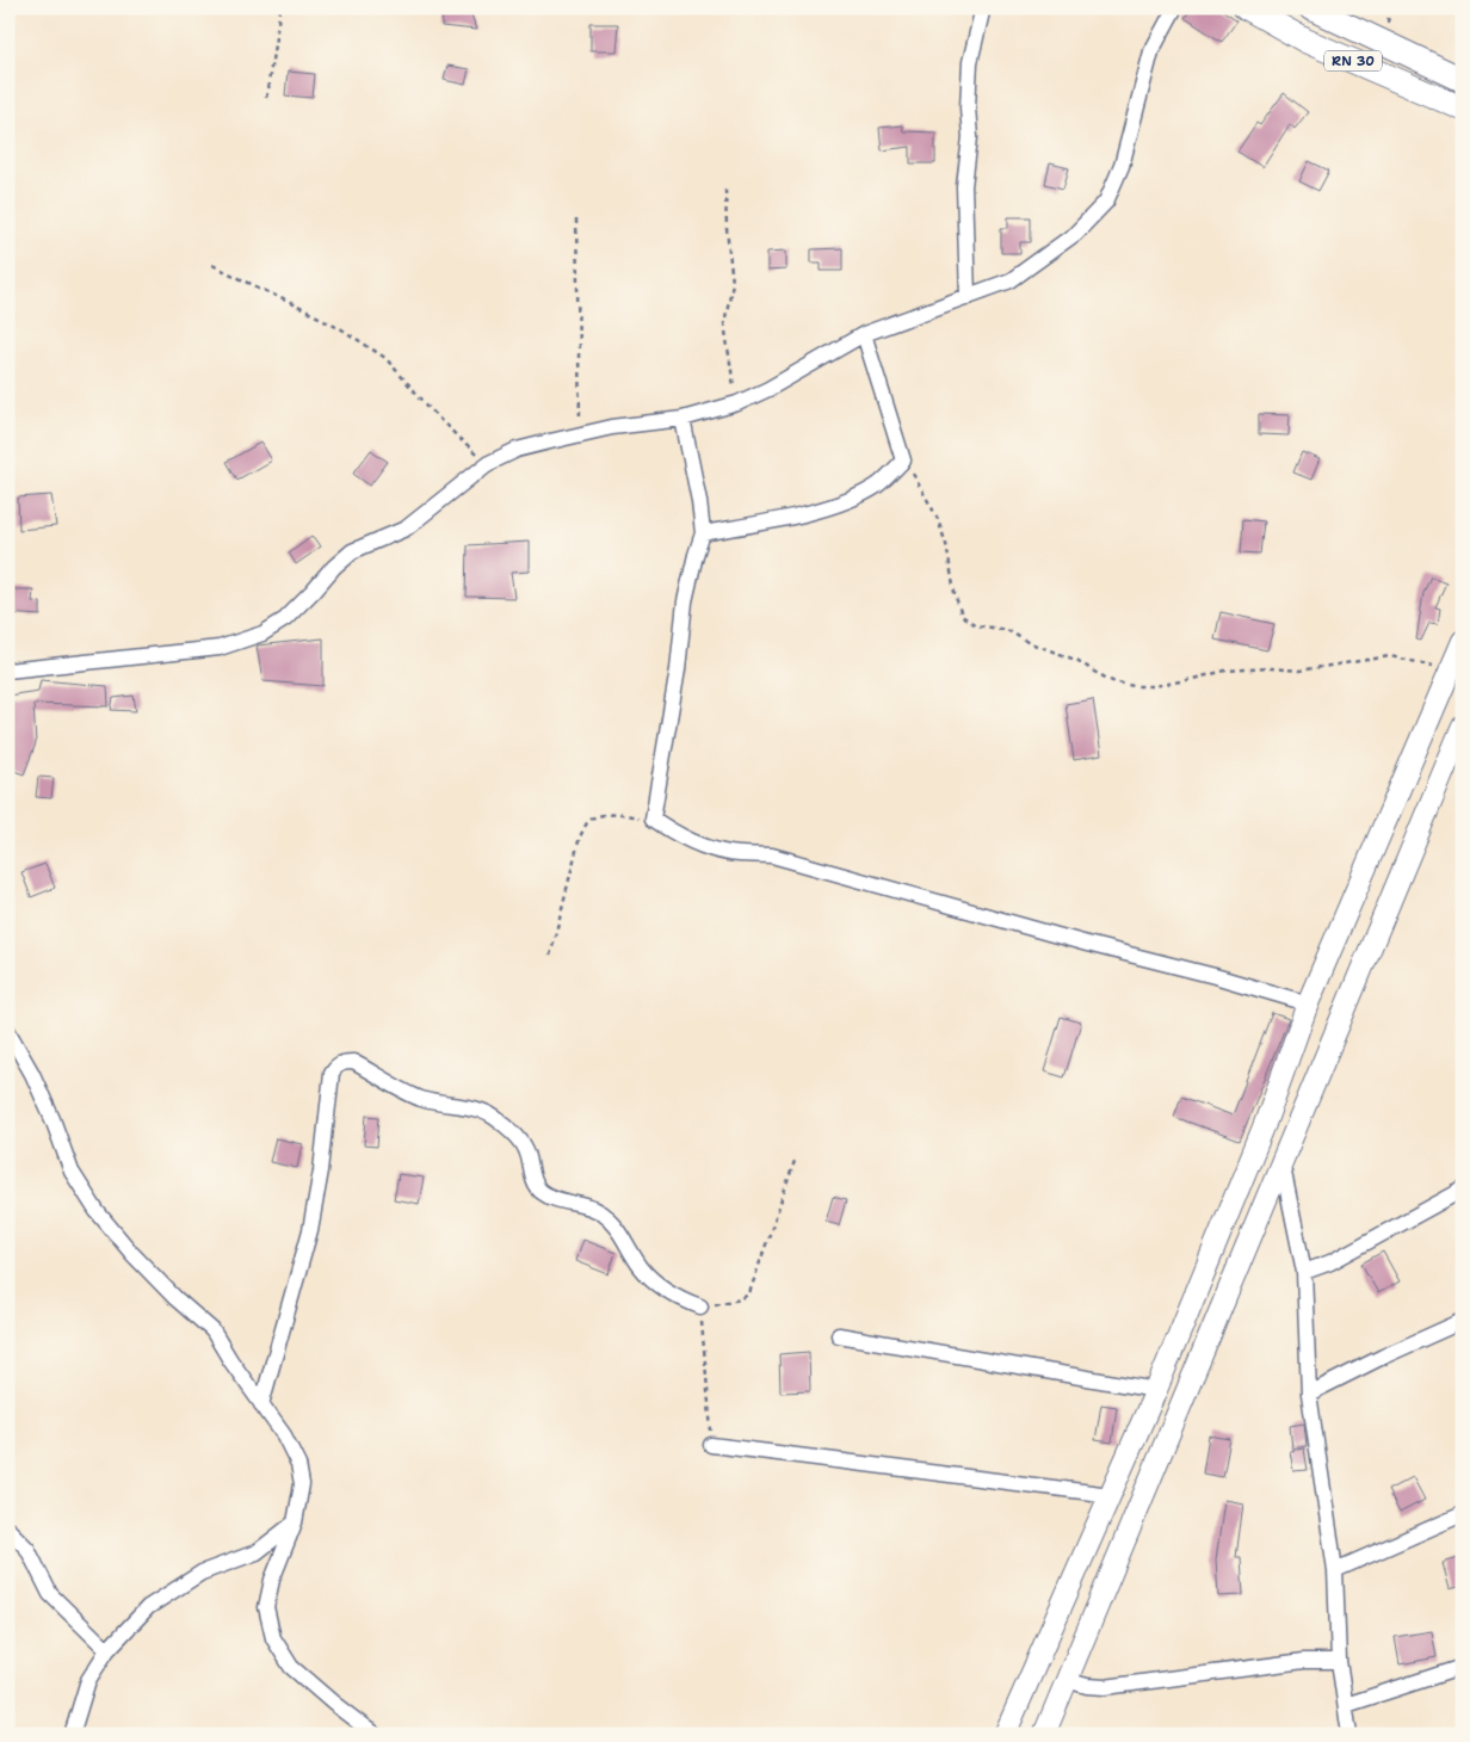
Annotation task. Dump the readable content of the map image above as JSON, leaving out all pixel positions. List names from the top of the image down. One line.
{"streets":{"main road":["RN 30"]}}
